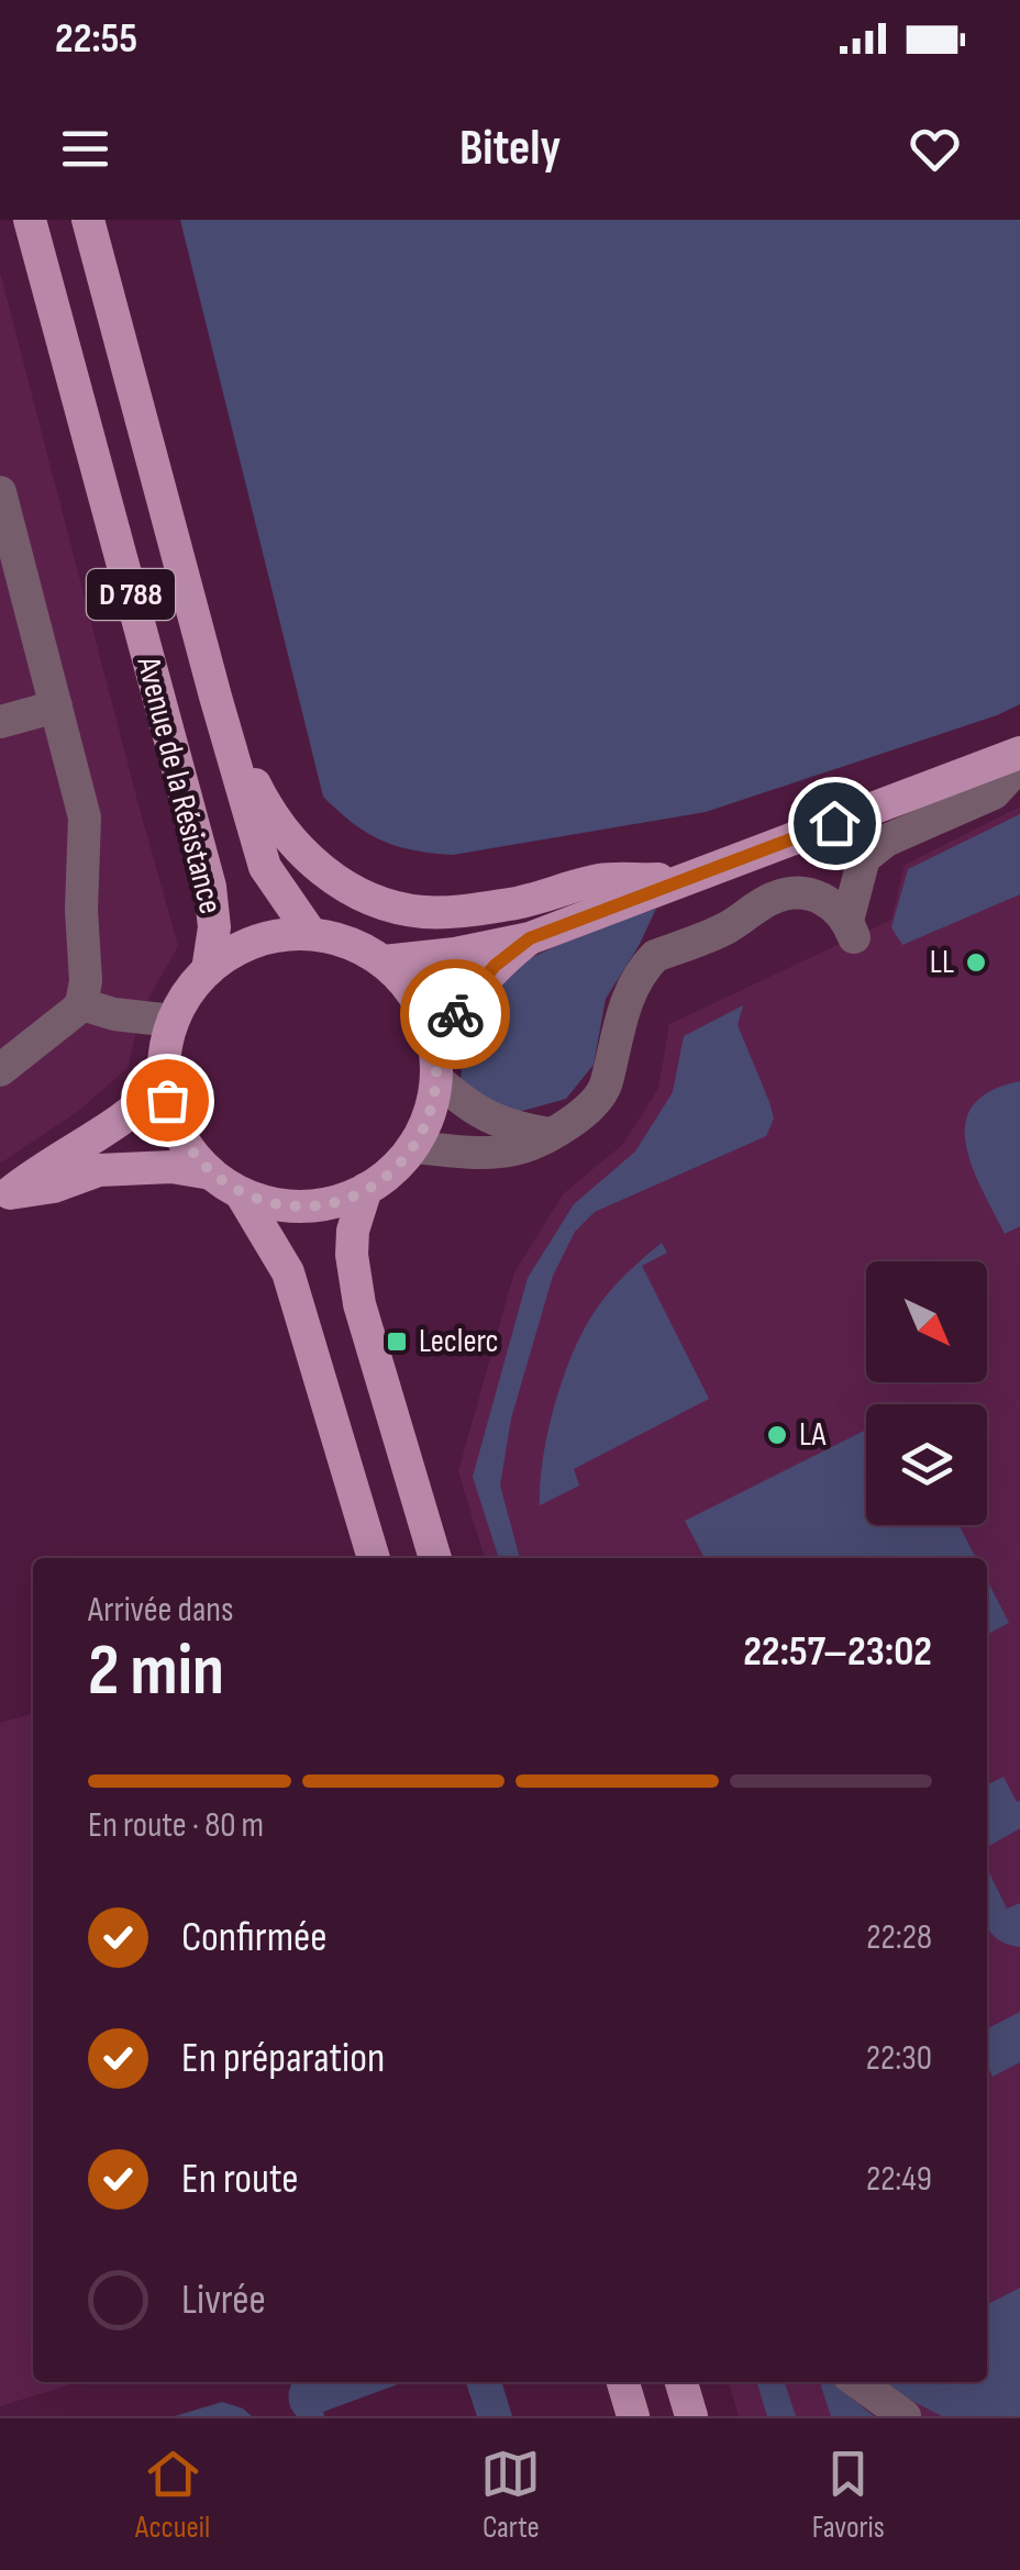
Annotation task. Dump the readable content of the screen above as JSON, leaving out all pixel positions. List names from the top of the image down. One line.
{"streets":{"main road":["D 788","Avenue de la Résistance"]},"places":{"other":["LL","LA"],"transit":["Leclerc"]},"north":"bottom right","page":{"status":"22:55","header":"Bitely","heading":["2 min","Arrivée dans","22:57–23:02"],"bar":"En route · 80 m","list":[["Confirmée","22:28"],["En préparation","22:30"],["En route","22:49"],"Livrée"],"tabs":["Accueil","Carte","Favoris"]}}
